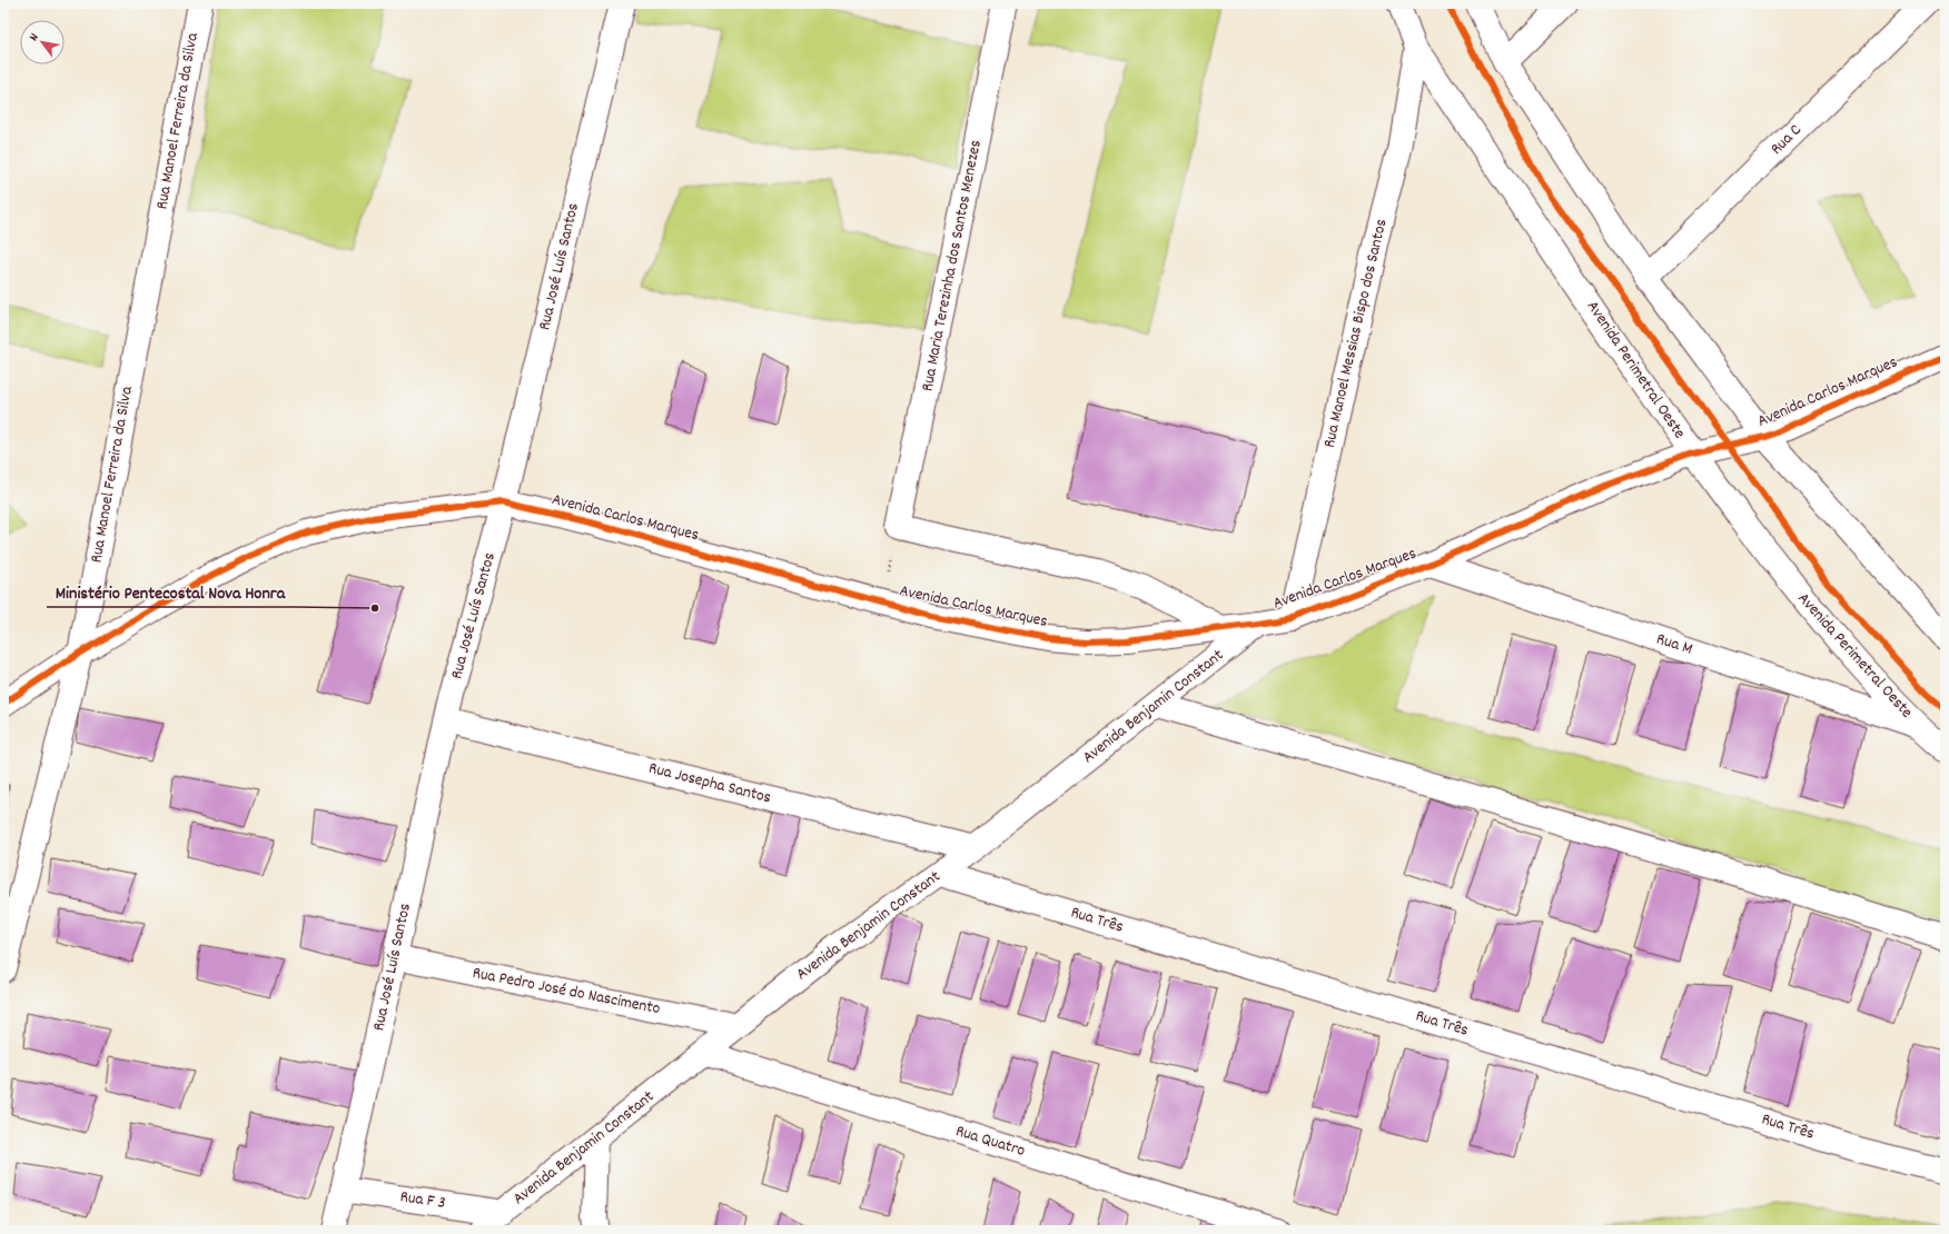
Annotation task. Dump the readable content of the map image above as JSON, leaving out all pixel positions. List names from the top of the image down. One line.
{"streets":{"street":["Rua Manoel Ferreira da Silva","Rua C","Rua Maria Terezinha dos Santos Menezes","Rua José Luís Santos","Rua Manoel Messias Bispo dos Santos","Avenida Perimetral Oeste","Avenida Carlos Marques","Rua M","Avenida Benjamin Constant","Rua Josepha Santos","Rua Três","Rua Pedro José do Nascimento","Rua Quatro","Rua F 3"]},"crossings":[["Rua Manoel Ferreira da Silva","Avenida Carlos Marques"],["Rua José Luís Santos","Avenida Carlos Marques"],["Rua José Luís Santos","Rua Josepha Santos"],["Rua José Luís Santos","Rua Pedro José do Nascimento"],["Rua José Luís Santos","Rua F 3"],["Rua Manoel Messias Bispo dos Santos","Avenida Perimetral Oeste"],["Rua Manoel Messias Bispo dos Santos","Avenida Carlos Marques"],["Avenida Perimetral Oeste","Avenida Carlos Marques"],["Avenida Perimetral Oeste","Rua M"],["Avenida Carlos Marques","Rua M"],["Avenida Carlos Marques","Avenida Benjamin Constant"],["Avenida Benjamin Constant","Rua Josepha Santos"],["Avenida Benjamin Constant","Rua Três"],["Avenida Benjamin Constant","Rua Pedro José do Nascimento"],["Avenida Benjamin Constant","Rua Quatro"],["Avenida Benjamin Constant","Rua F 3"]],"places":["Ministério Pentecostal Nova Honra"],"north":"top left"}
